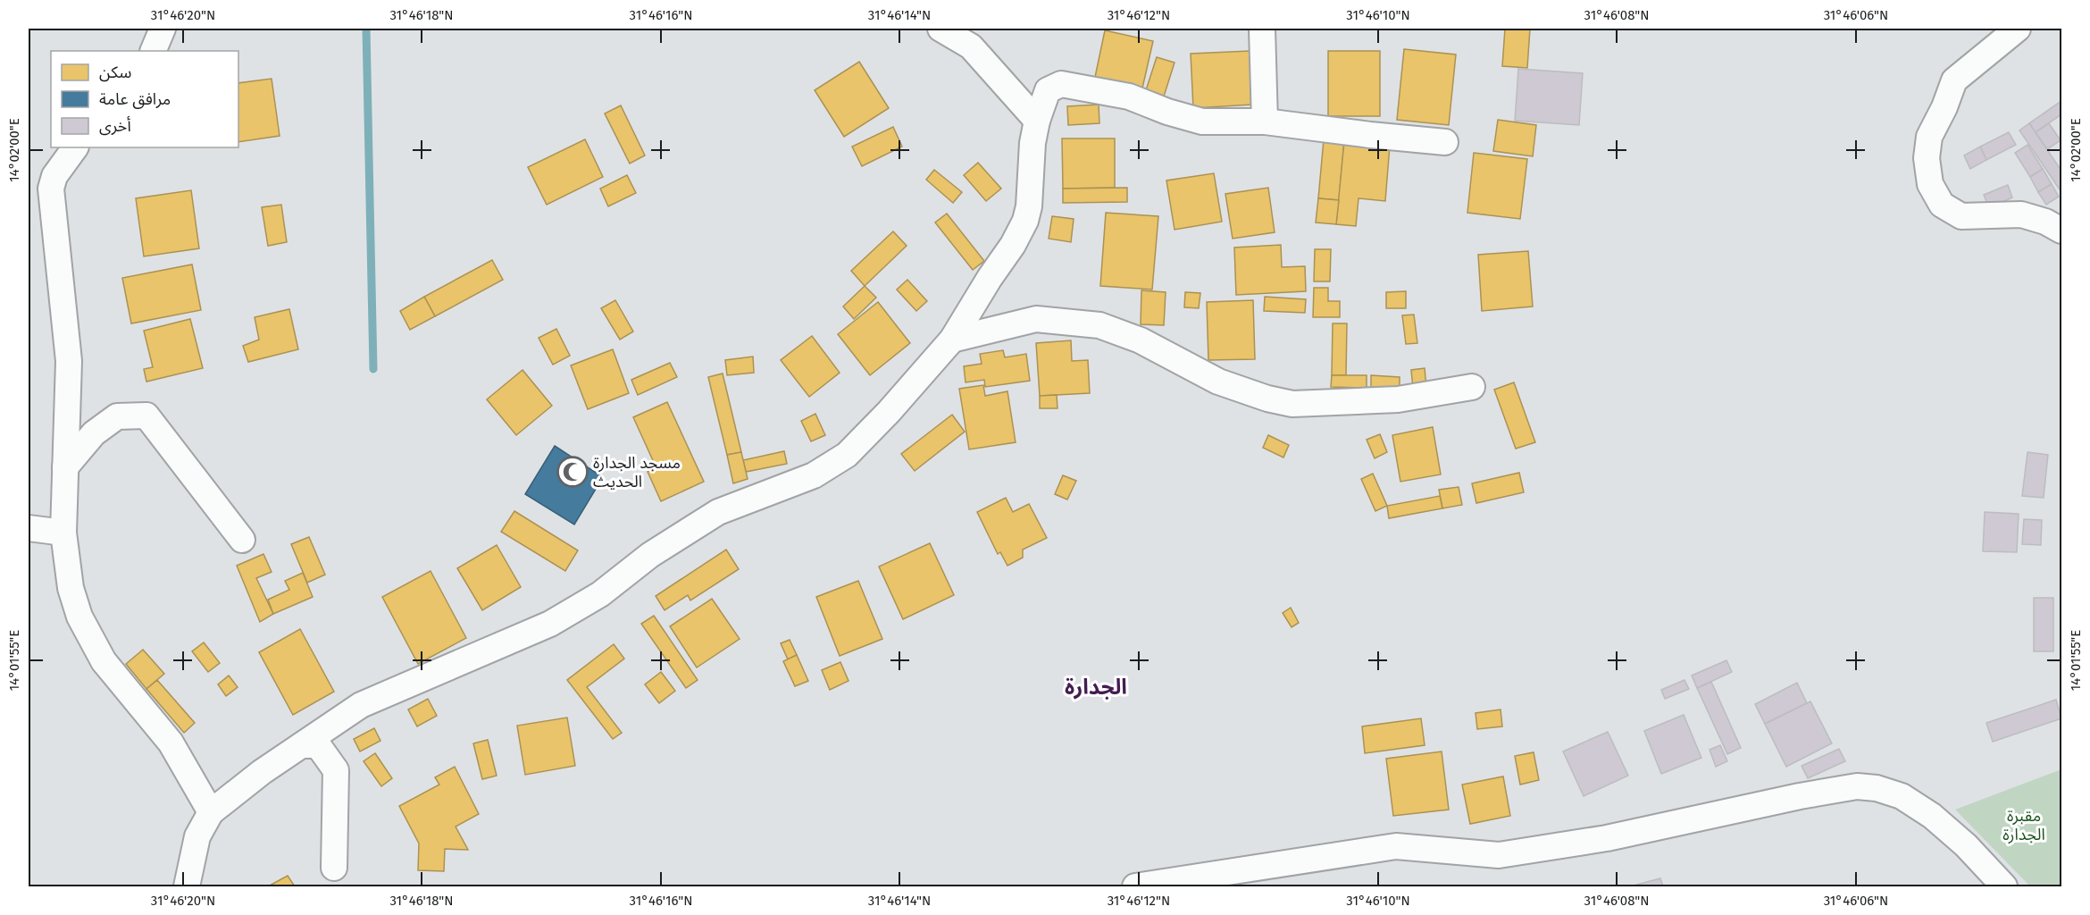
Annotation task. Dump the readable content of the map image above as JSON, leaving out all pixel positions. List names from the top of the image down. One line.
{"districts":["الجدارة"],"parks":["مقبرة الجدارة"],"places":{"mosque":["مسجد الجدارة الحديث"]},"legend":["سكن","مرافق عامة","أخرى"],"coordinates":["31°46'20\"N","31°46'18\"N","31°46'16\"N","31°46'14\"N","31°46'12\"N","31°46'10\"N","31°46'08\"N","31°46'06\"N","14°02'00\"E","14°01'55\"E"]}
